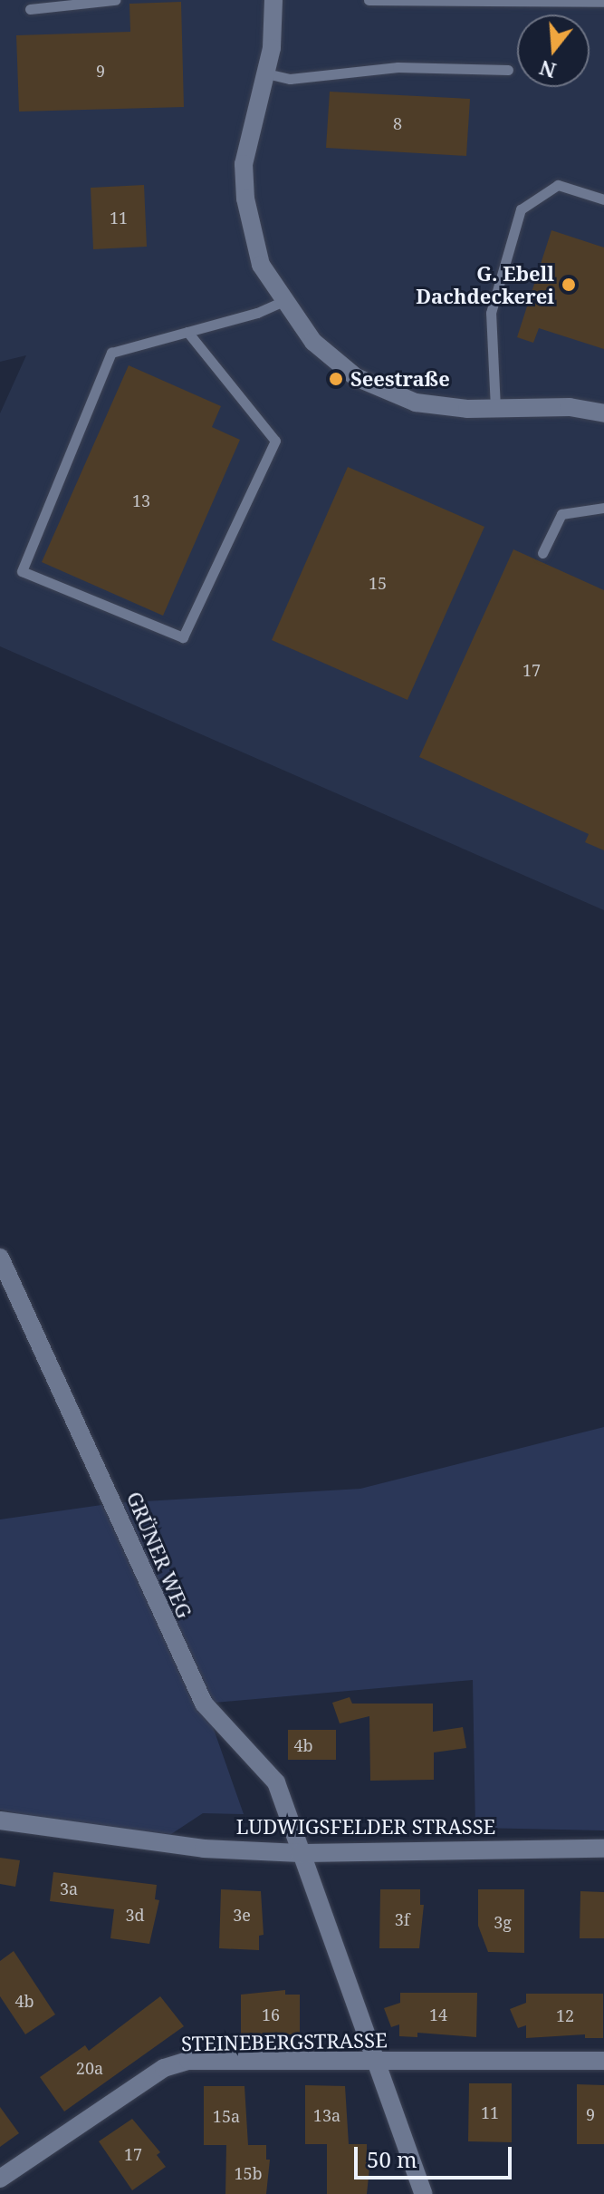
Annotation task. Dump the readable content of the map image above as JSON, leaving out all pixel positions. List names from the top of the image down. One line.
{"streets":{"street":["GRÜNER WEG","LUDWIGSFELDER STRASSE","STEINEBERGSTRASSE"]},"crossings":[["GRÜNER WEG","LUDWIGSFELDER STRASSE"],["GRÜNER WEG","STEINEBERGSTRASSE"]],"places":["G. Ebell Dachdeckerei","Seestraße"],"house_numbers":["9","8","11","13","15","17","4b","3a","3d","3e","3f","3g","4b","16","14","12","20a","11","9","13a","15a","17","15b"],"scale_bar":"50 m","north":"bottom"}
